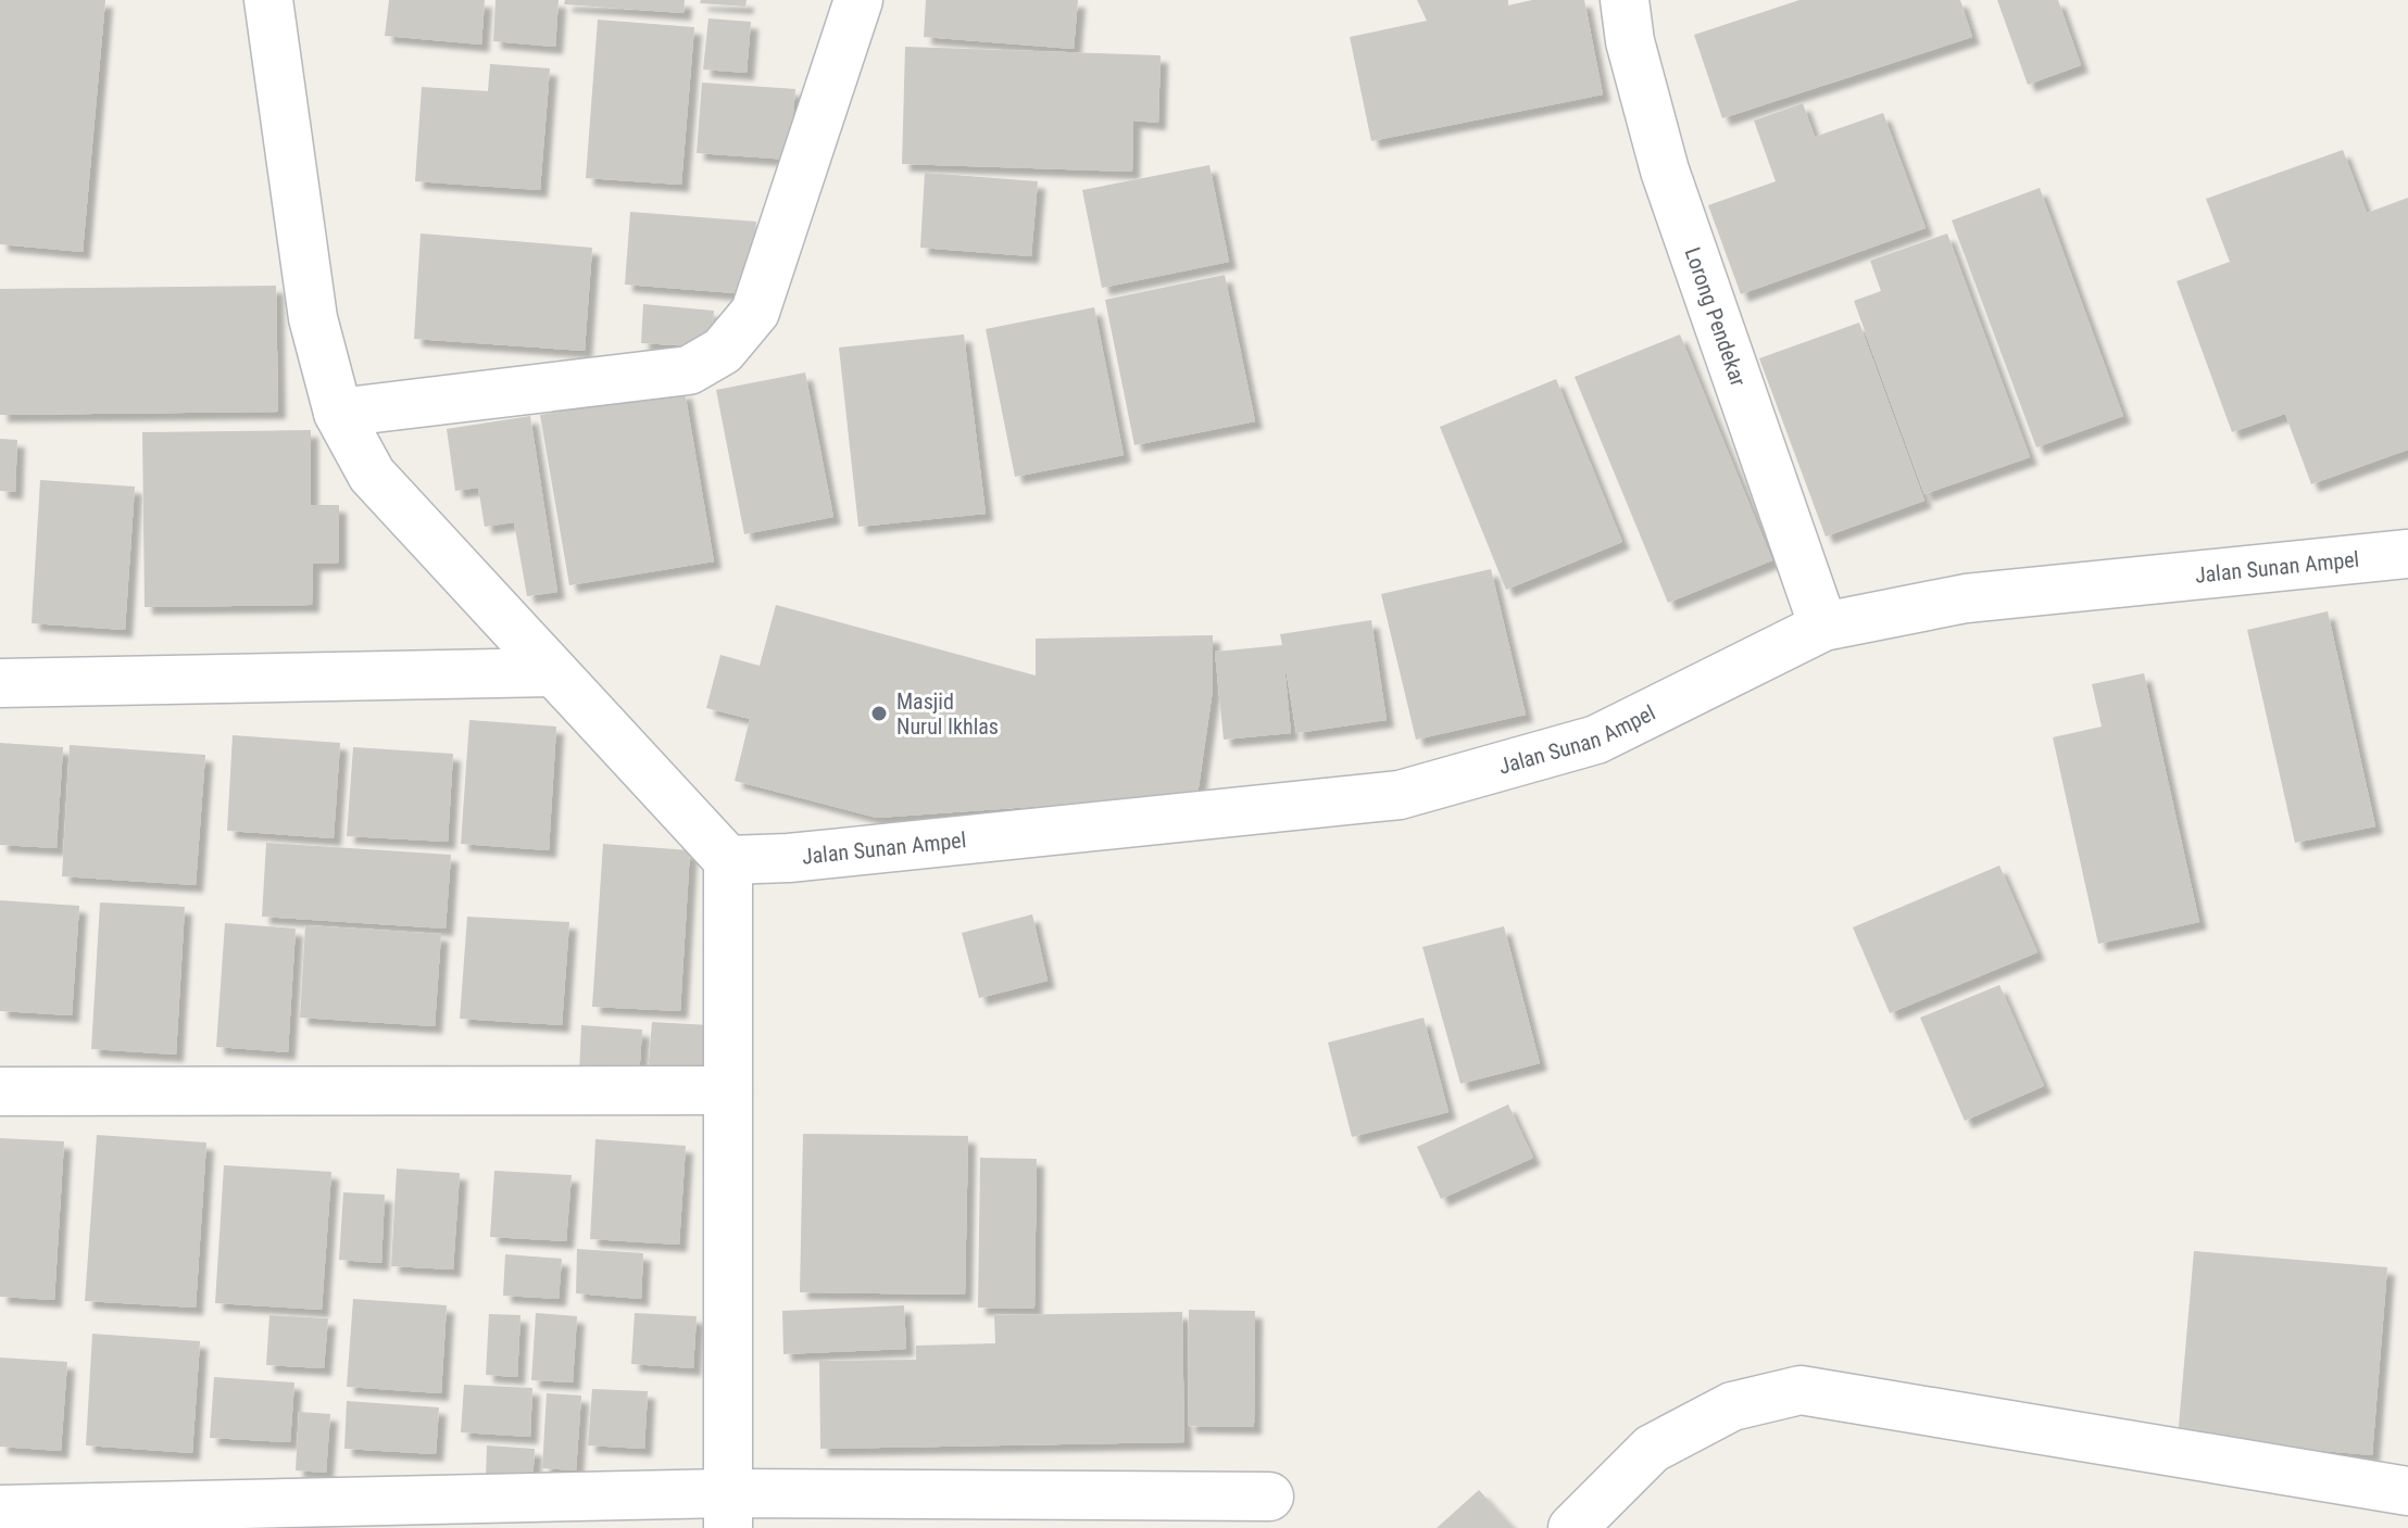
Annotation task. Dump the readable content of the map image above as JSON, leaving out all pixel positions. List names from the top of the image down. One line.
{"streets":{"street":["Lorong Pendekar","Jalan Sunan Ampel"]},"crossings":[["Lorong Pendekar","Jalan Sunan Ampel"]],"places":["Masjid Nurul Ikhlas"]}
